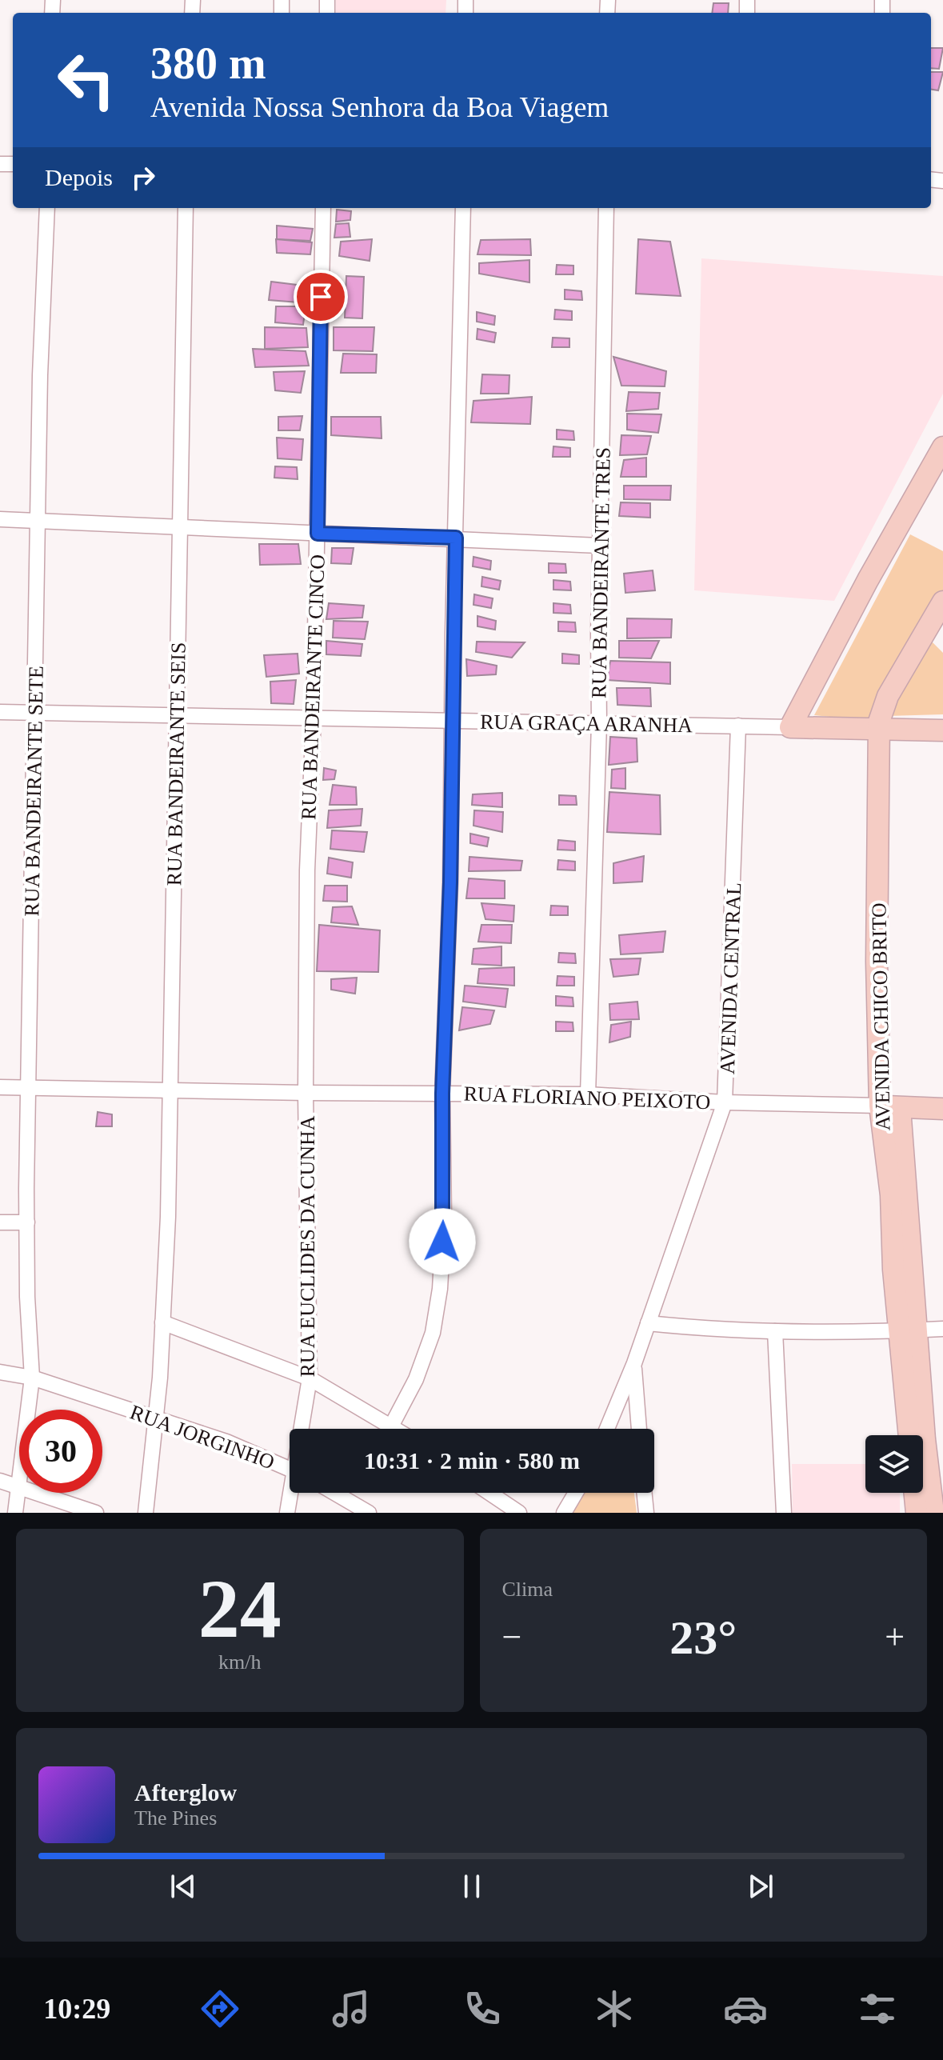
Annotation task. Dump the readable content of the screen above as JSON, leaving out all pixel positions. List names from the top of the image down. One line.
{"streets":{"main road":["RUA GRAÇA ARANHA","AVENIDA CHICO BRITO","RUA FLORIANO PEIXOTO"],"street":["RUA BANDEIRANTE TRES","RUA BANDEIRANTE CINCO","RUA BANDEIRANTE SEIS","RUA BANDEIRANTE SETE","AVENIDA CENTRAL","RUA EUCLIDES DA CUNHA","RUA JORGINHO"]},"crossings":[["RUA BANDEIRANTE TRES","RUA GRAÇA ARANHA"],["RUA BANDEIRANTE TRES","RUA FLORIANO PEIXOTO"],["RUA BANDEIRANTE CINCO","RUA GRAÇA ARANHA"],["RUA BANDEIRANTE CINCO","RUA FLORIANO PEIXOTO"],["RUA BANDEIRANTE CINCO","RUA EUCLIDES DA CUNHA"],["RUA GRAÇA ARANHA","RUA BANDEIRANTE SEIS"],["RUA GRAÇA ARANHA","RUA BANDEIRANTE SETE"],["RUA GRAÇA ARANHA","AVENIDA CENTRAL"],["RUA GRAÇA ARANHA","AVENIDA CHICO BRITO"],["RUA BANDEIRANTE SEIS","RUA FLORIANO PEIXOTO"],["RUA BANDEIRANTE SEIS","RUA JORGINHO"],["RUA BANDEIRANTE SETE","RUA FLORIANO PEIXOTO"],["RUA BANDEIRANTE SETE","RUA JORGINHO"],["AVENIDA CENTRAL","RUA FLORIANO PEIXOTO"],["AVENIDA CHICO BRITO","RUA FLORIANO PEIXOTO"],["RUA FLORIANO PEIXOTO","RUA EUCLIDES DA CUNHA"]],"page":{"turn":["380 m","Avenida Nossa Senhora da Boa Viagem"],"then":"Depois","limit":"30","trip":"10:31 · 2 min · 580 m","tile":[["24","km/h"],"Clima"],"heat":["−","23°","+"],"song":["Afterglow","The Pines"],"tabs":"10:29"}}
